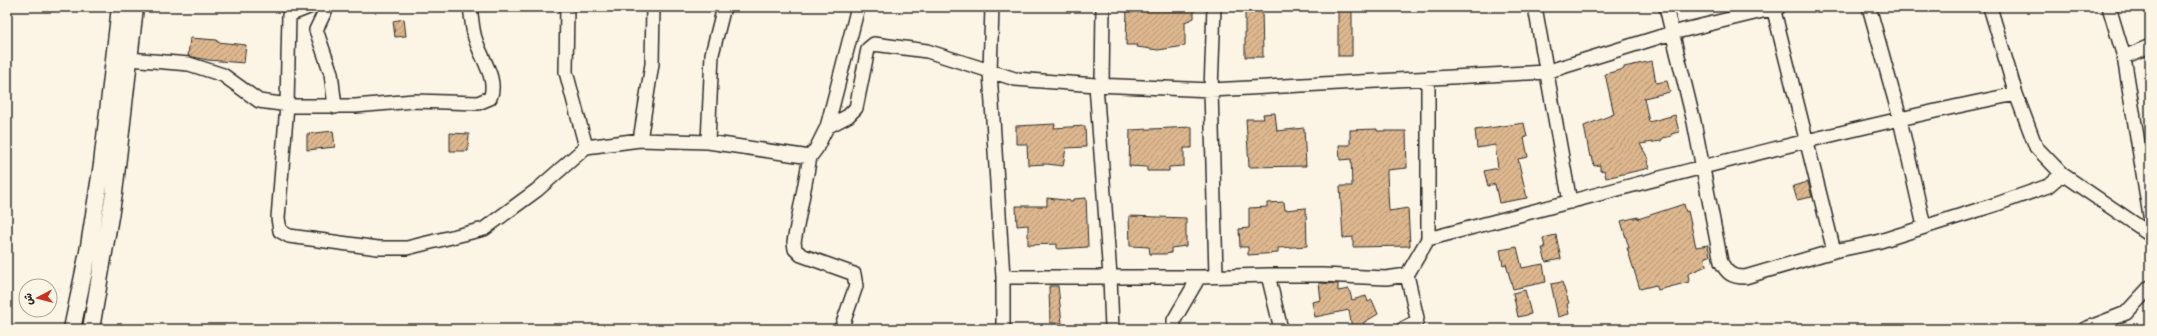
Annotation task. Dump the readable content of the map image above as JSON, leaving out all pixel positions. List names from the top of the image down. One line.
{"north":"left"}
